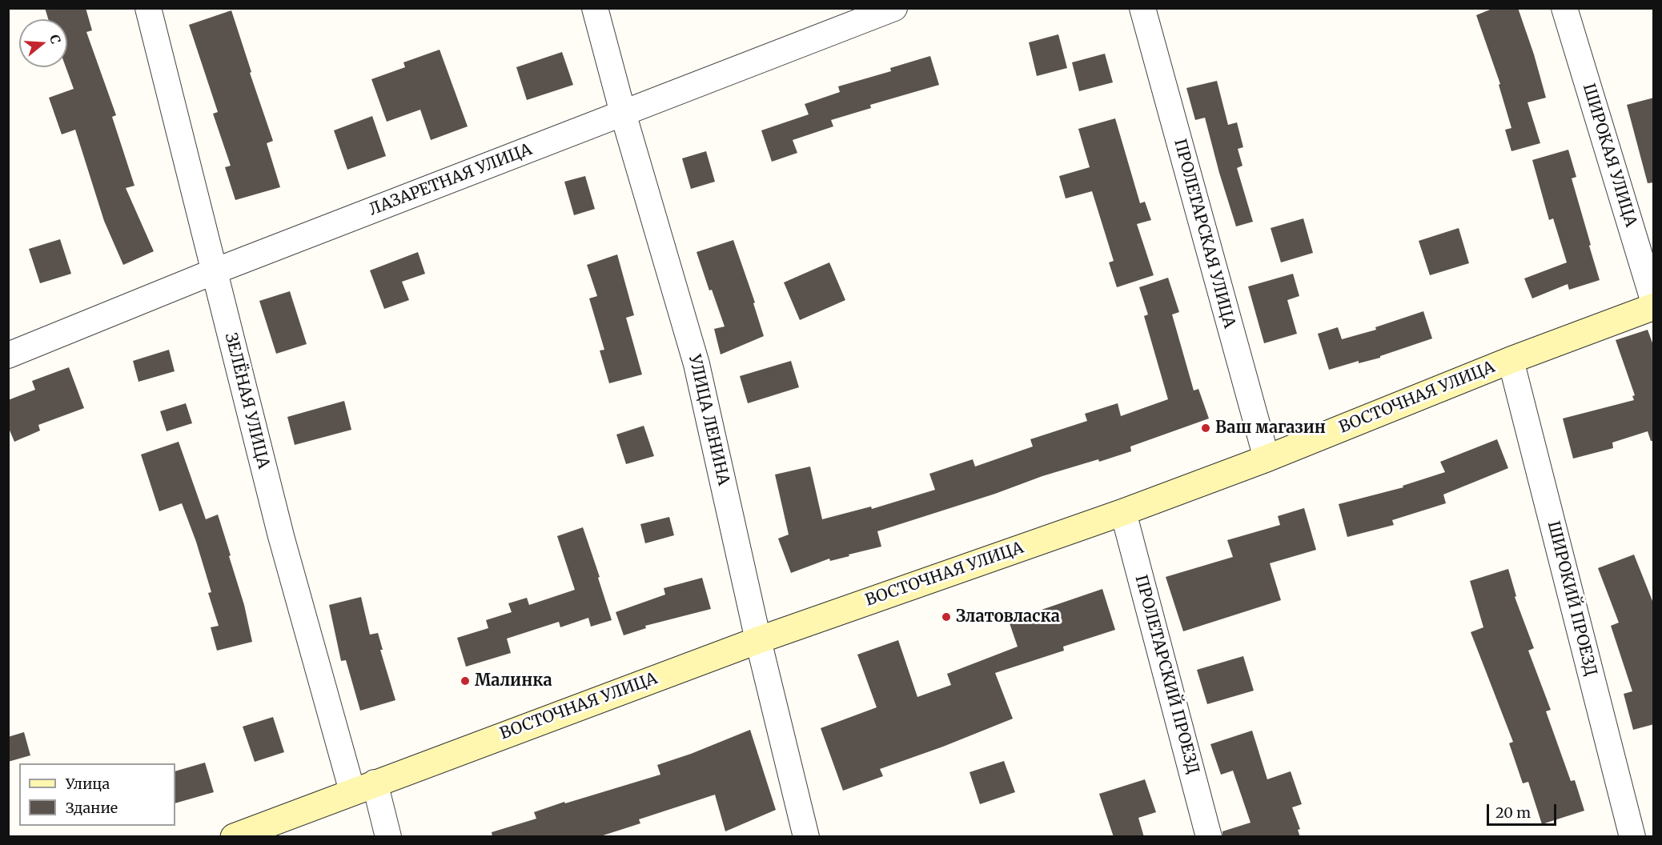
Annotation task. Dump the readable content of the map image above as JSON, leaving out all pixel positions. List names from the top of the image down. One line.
{"streets":{"street":["ШИРОКАЯ УЛИЦА","ЛАЗАРЕТНАЯ УЛИЦА","ПРОЛЕТАРСКАЯ УЛИЦА","ВОСТОЧНАЯ УЛИЦА","ЗЕЛЁНАЯ УЛИЦА","УЛИЦА ЛЕНИНА","ШИРОКИЙ ПРОЕЗД","ПРОЛЕТАРСКИЙ ПРОЕЗД"]},"crossings":[["ШИРОКАЯ УЛИЦА","ВОСТОЧНАЯ УЛИЦА"],["ЛАЗАРЕТНАЯ УЛИЦА","ЗЕЛЁНАЯ УЛИЦА"],["ЛАЗАРЕТНАЯ УЛИЦА","УЛИЦА ЛЕНИНА"],["ПРОЛЕТАРСКАЯ УЛИЦА","ВОСТОЧНАЯ УЛИЦА"],["ВОСТОЧНАЯ УЛИЦА","ЗЕЛЁНАЯ УЛИЦА"],["ВОСТОЧНАЯ УЛИЦА","УЛИЦА ЛЕНИНА"],["ВОСТОЧНАЯ УЛИЦА","ШИРОКИЙ ПРОЕЗД"],["ВОСТОЧНАЯ УЛИЦА","ПРОЛЕТАРСКИЙ ПРОЕЗД"]],"places":["Ваш магазин","Златовласка","Малинка"],"legend":["Улица","Здание"],"scale_bar":"20 m","north":"right"}
